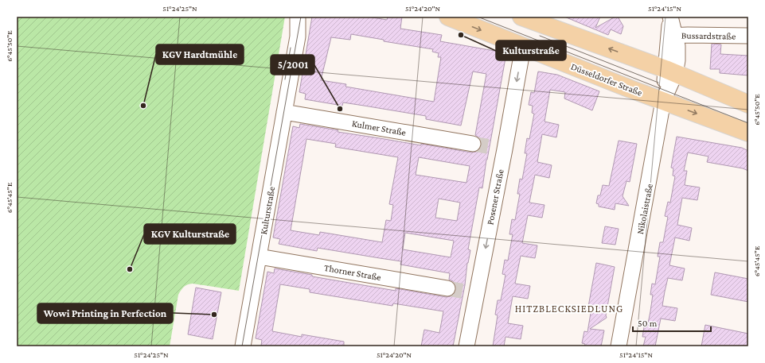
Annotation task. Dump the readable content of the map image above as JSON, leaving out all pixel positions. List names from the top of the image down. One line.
{"streets":{"main road":["Düsseldorfer Straße"],"street":["Bussardstraße","Kulmer Straße","Posener Straße","Nikolaistraße","Kulturstraße","Thorner Straße"]},"crossings":[["Bussardstraße","Nikolaistraße"],["Düsseldorfer Straße","Posener Straße"],["Düsseldorfer Straße","Nikolaistraße"],["Kulmer Straße","Kulturstraße"],["Kulturstraße","Thorner Straße"]],"one_way":["Posener Straße"],"districts":["HITZBLECKSIEDLUNG"],"places":["Kulturstraße","KGV Hardtmühle","5/2001","KGV Kulturstraße","Wowi Printing in Perfection"],"scale_bar":"50 m","coordinates":["51°24'25\"N","51°24'20\"N","51°24'15\"N","6°45'50\"E","6°45'45\"E"]}
